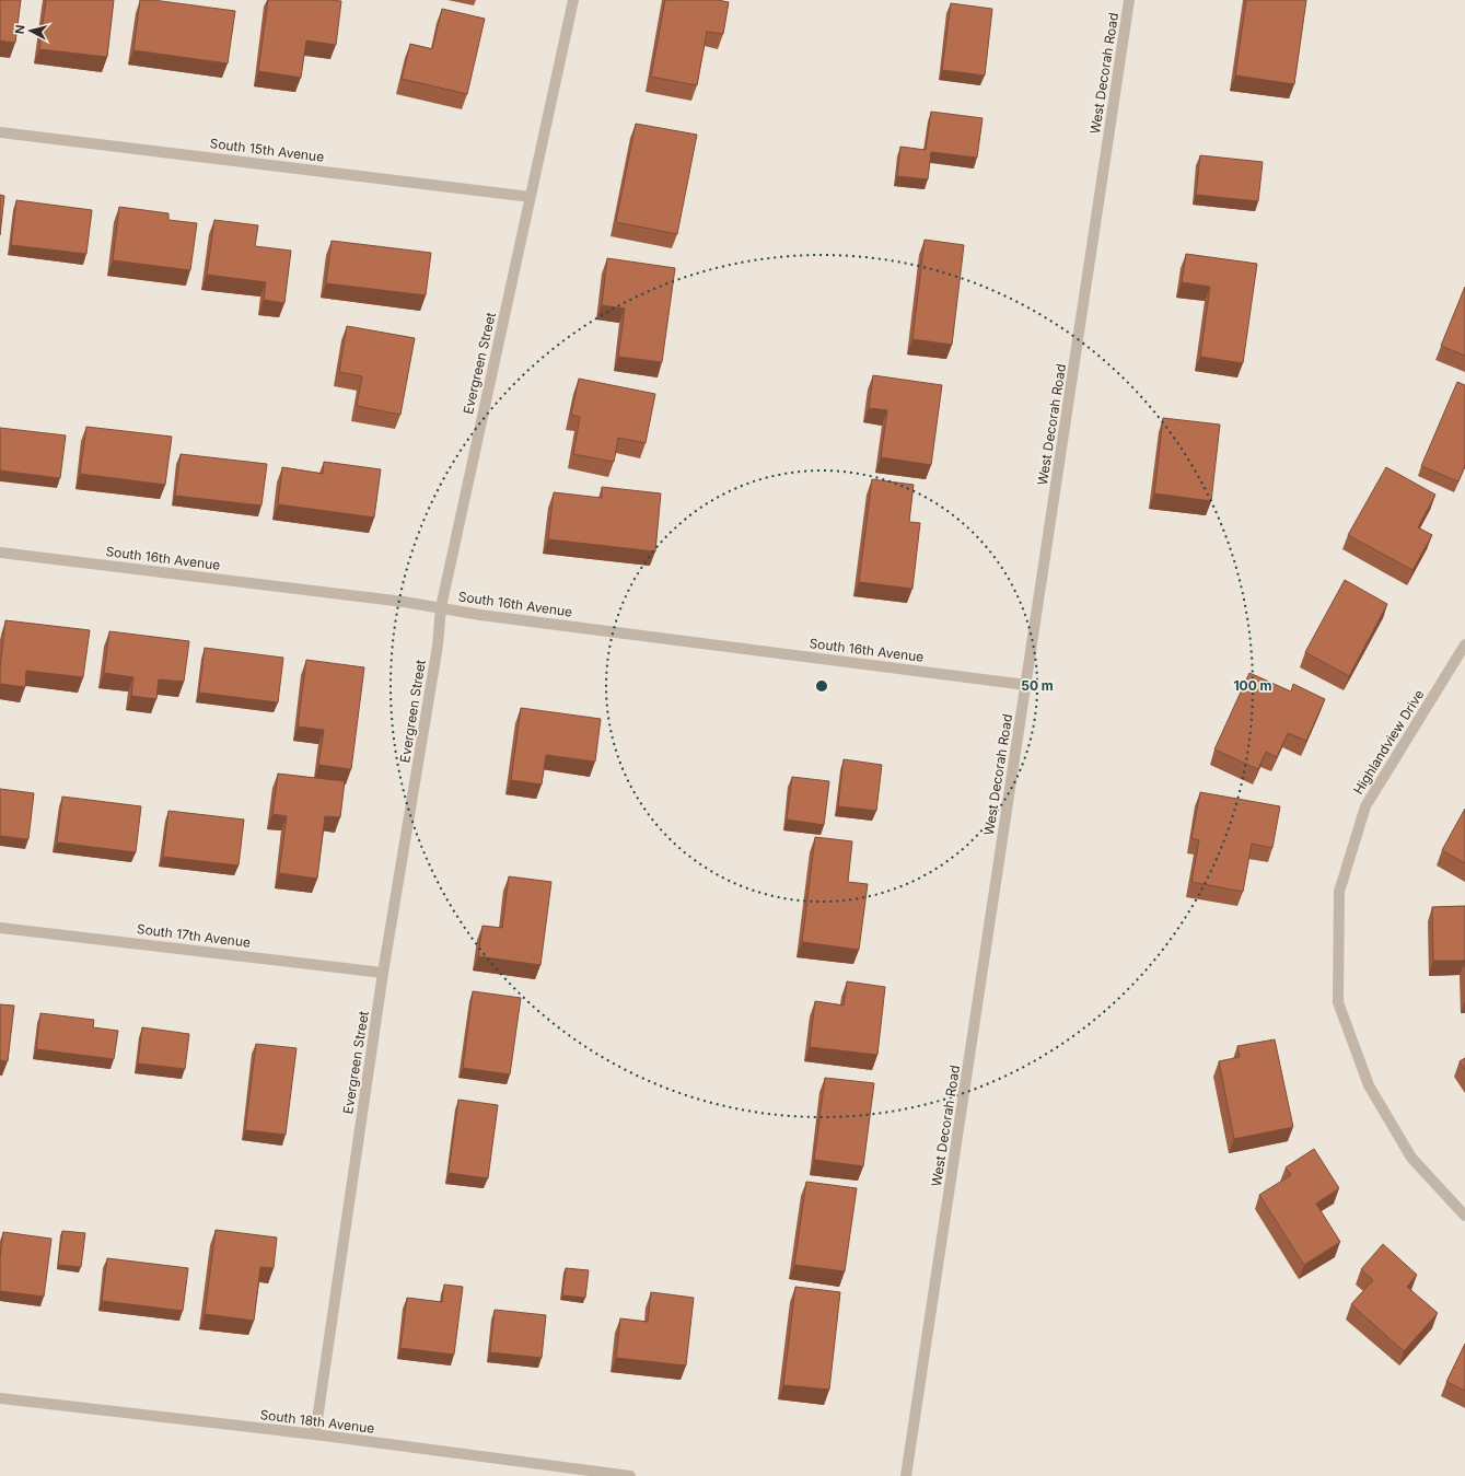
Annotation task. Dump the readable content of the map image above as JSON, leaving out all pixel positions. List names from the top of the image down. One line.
{"streets":{"street":["West Decorah Road","South 15th Avenue","Evergreen Street","South 16th Avenue","Highlandview Drive","South 17th Avenue","South 18th Avenue"]},"crossings":[["West Decorah Road","South 16th Avenue"],["South 15th Avenue","Evergreen Street"],["Evergreen Street","South 16th Avenue"],["Evergreen Street","South 17th Avenue"],["Evergreen Street","South 18th Avenue"]],"north":"left","rings":["50 m","100 m"]}
